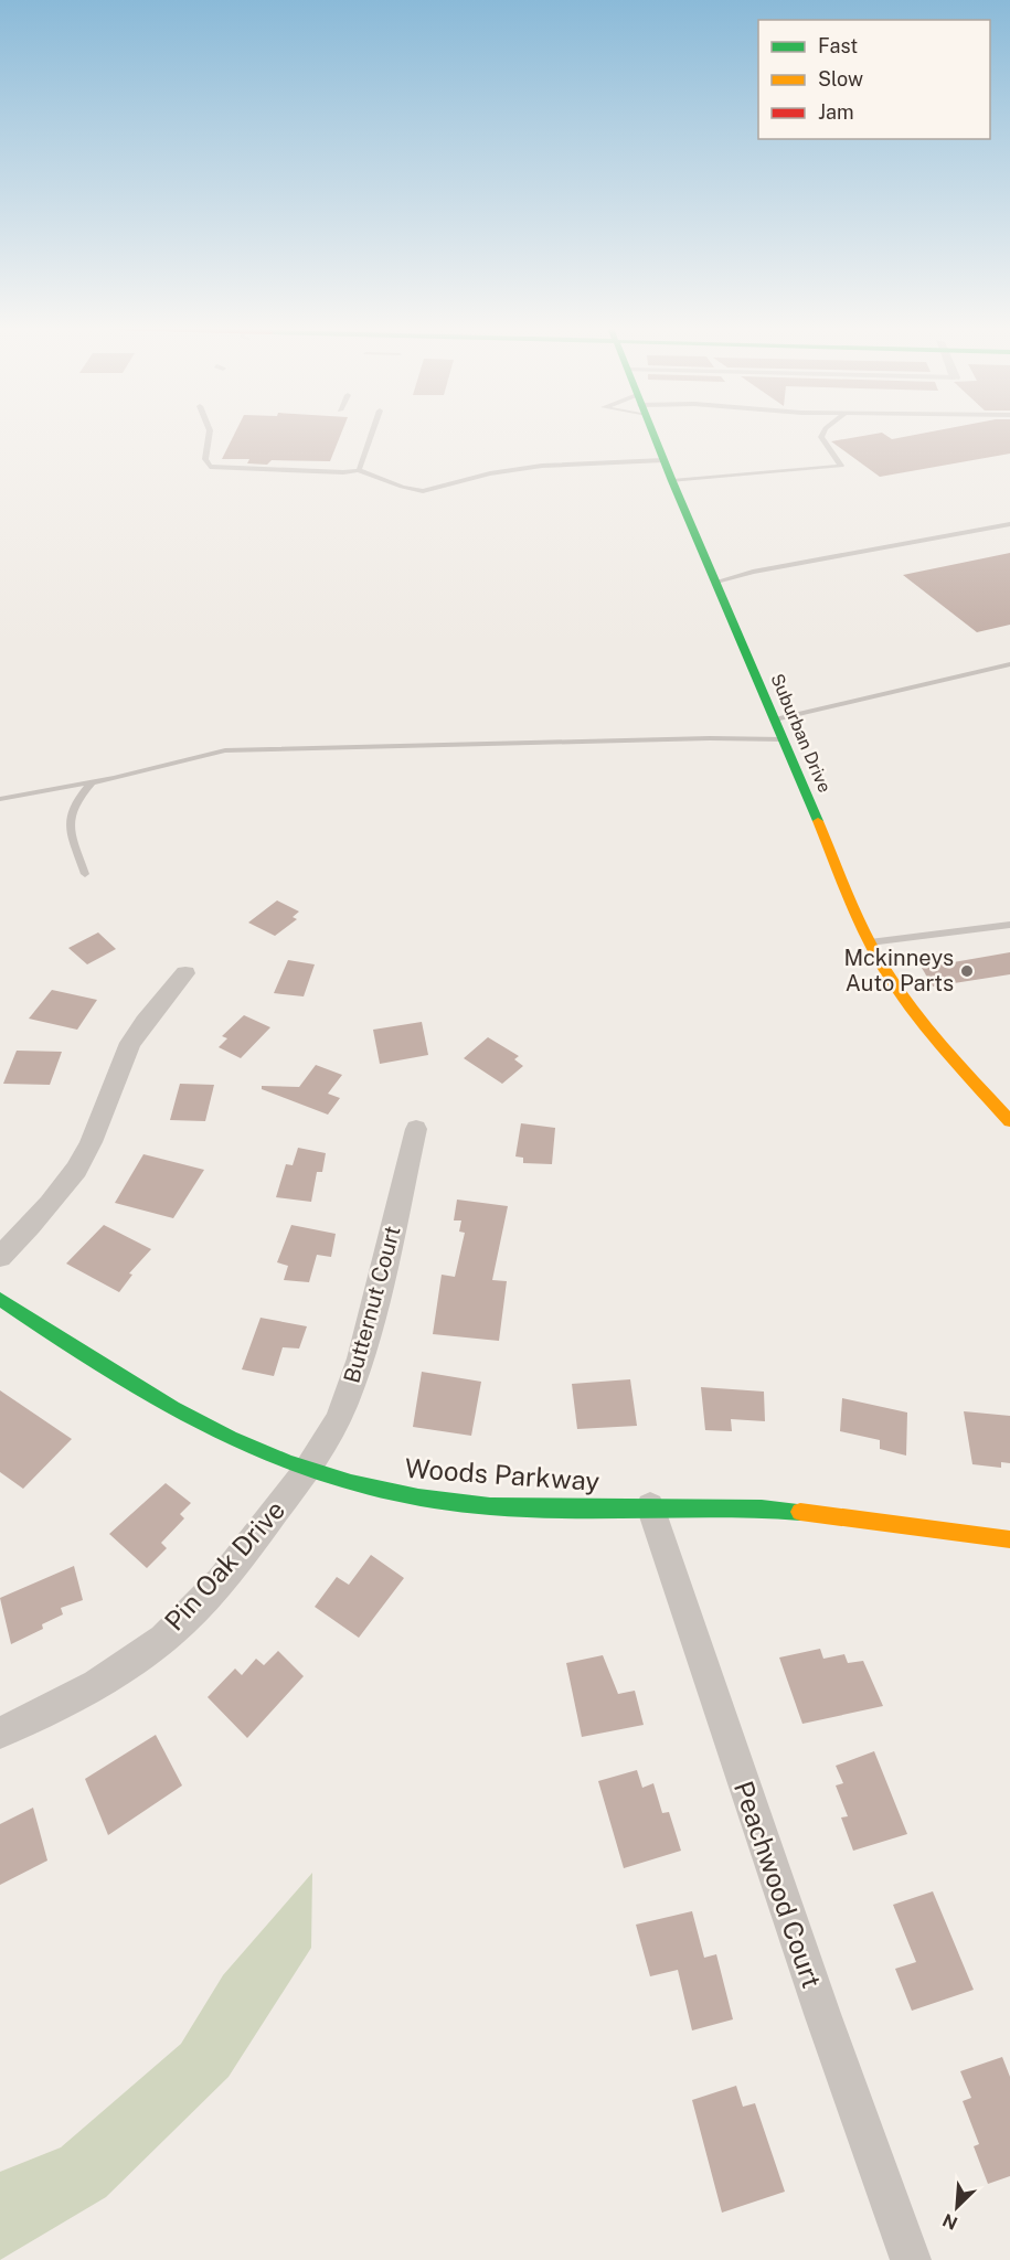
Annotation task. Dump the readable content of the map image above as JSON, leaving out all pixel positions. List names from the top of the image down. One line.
{"streets":{"main road":["Suburban Drive","Woods Parkway"],"street":["Butternut Court","Pin Oak Drive","Peachwood Court"]},"crossings":[["Butternut Court","Woods Parkway"],["Butternut Court","Pin Oak Drive"],["Woods Parkway","Pin Oak Drive"],["Woods Parkway","Peachwood Court"]],"places":["Mckinneys Auto Parts"],"legend":["Fast","Slow","Jam"],"north":"bottom left"}
